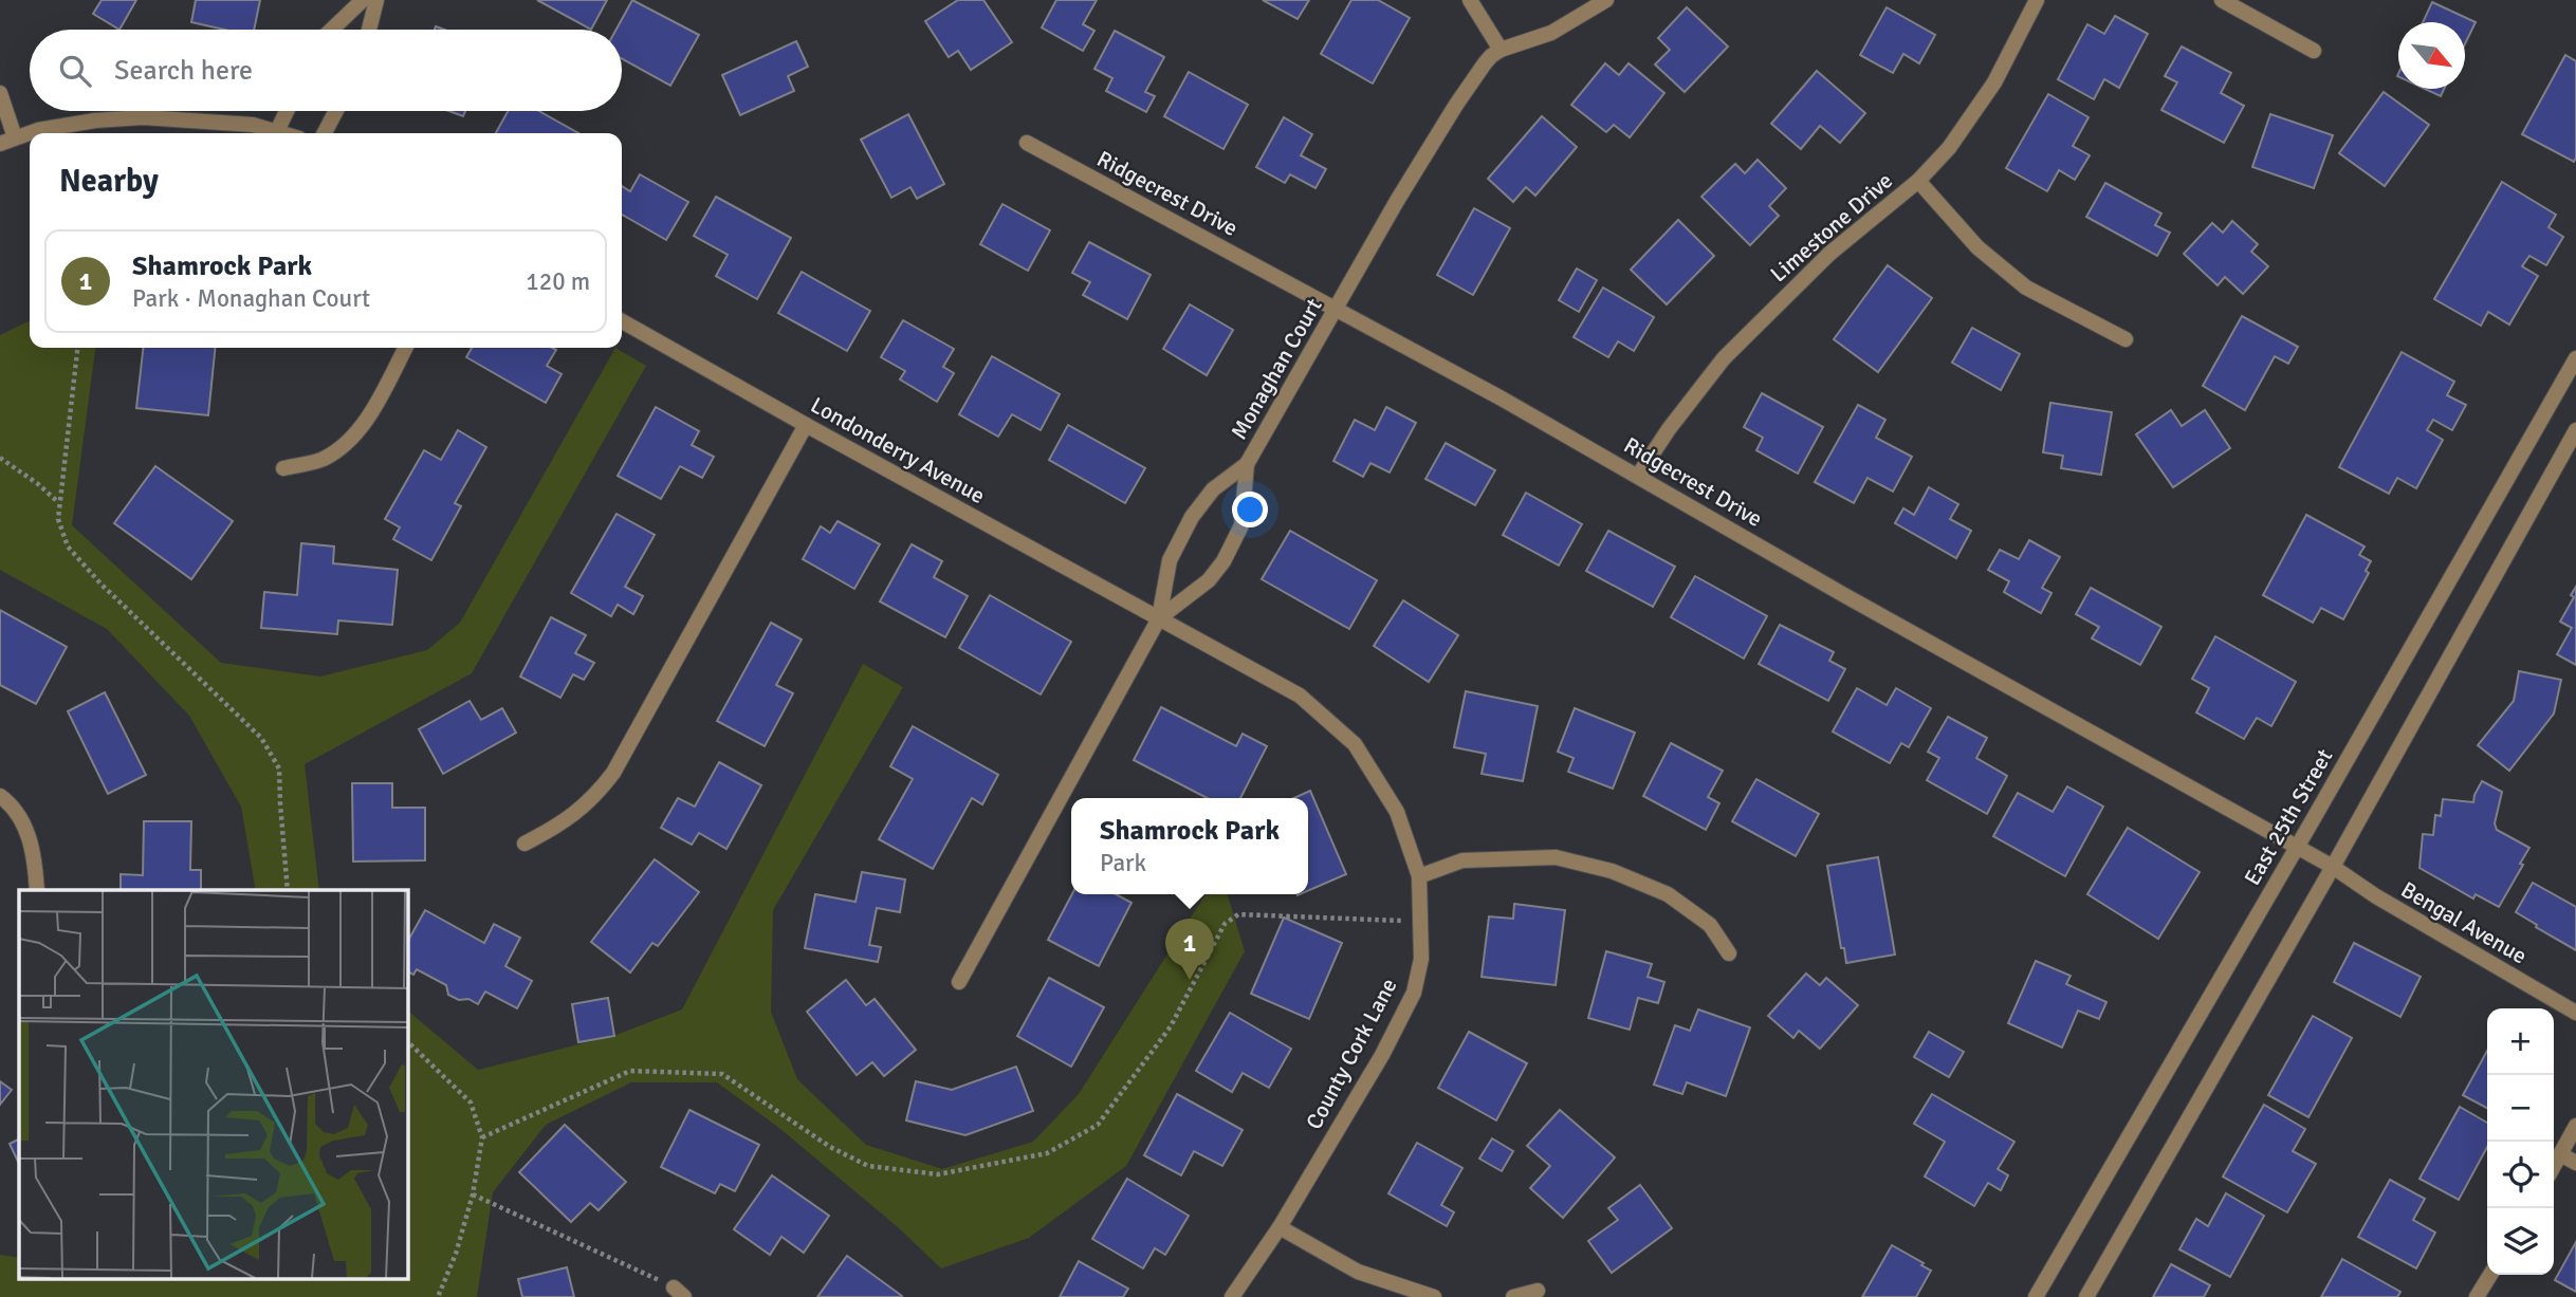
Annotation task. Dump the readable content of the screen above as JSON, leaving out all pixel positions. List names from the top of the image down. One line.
{"streets":{"street":["Ridgecrest Drive","Limestone Drive","Monaghan Court","Londonderry Avenue","East 25th Street","Bengal Avenue","County Cork Lane"]},"crossings":[["Ridgecrest Drive","Limestone Drive"],["Ridgecrest Drive","Monaghan Court"],["Ridgecrest Drive","East 25th Street"],["Ridgecrest Drive","Bengal Avenue"],["Monaghan Court","Londonderry Avenue"],["Monaghan Court","County Cork Lane"],["Londonderry Avenue","County Cork Lane"]],"north":"bottom right","page":{"search":"Search here","heading":"Nearby","list":[{"mark":"1","name":"Shamrock Park","note":"Park · Monaghan Court","value":"120 m"}],"popup":["Shamrock Park","Park"],"pins":"1","map_buttons":["+","−"]}}
